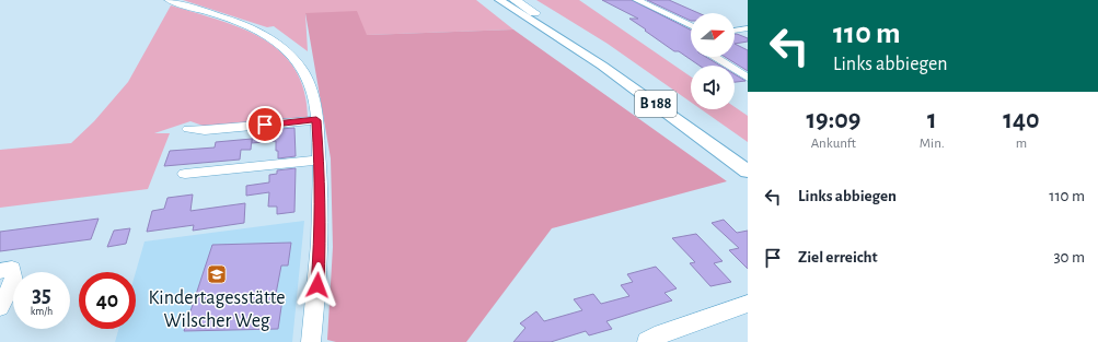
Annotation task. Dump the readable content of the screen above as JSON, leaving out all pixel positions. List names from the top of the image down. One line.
{"streets":{"main road":["B 188"]},"places":{"school or university":["Kindertagesstätte Wilscher Weg"]},"north":"right","page":{"turn":["110 m","Links abbiegen"],"eta":["19:09","Ankunft","1","Min.","140","m"],"list":[{"name":"Links abbiegen","value":"110 m"},{"name":"Ziel erreicht","value":"30 m"}],"speed":"35 km/h","limit":"40"}}
